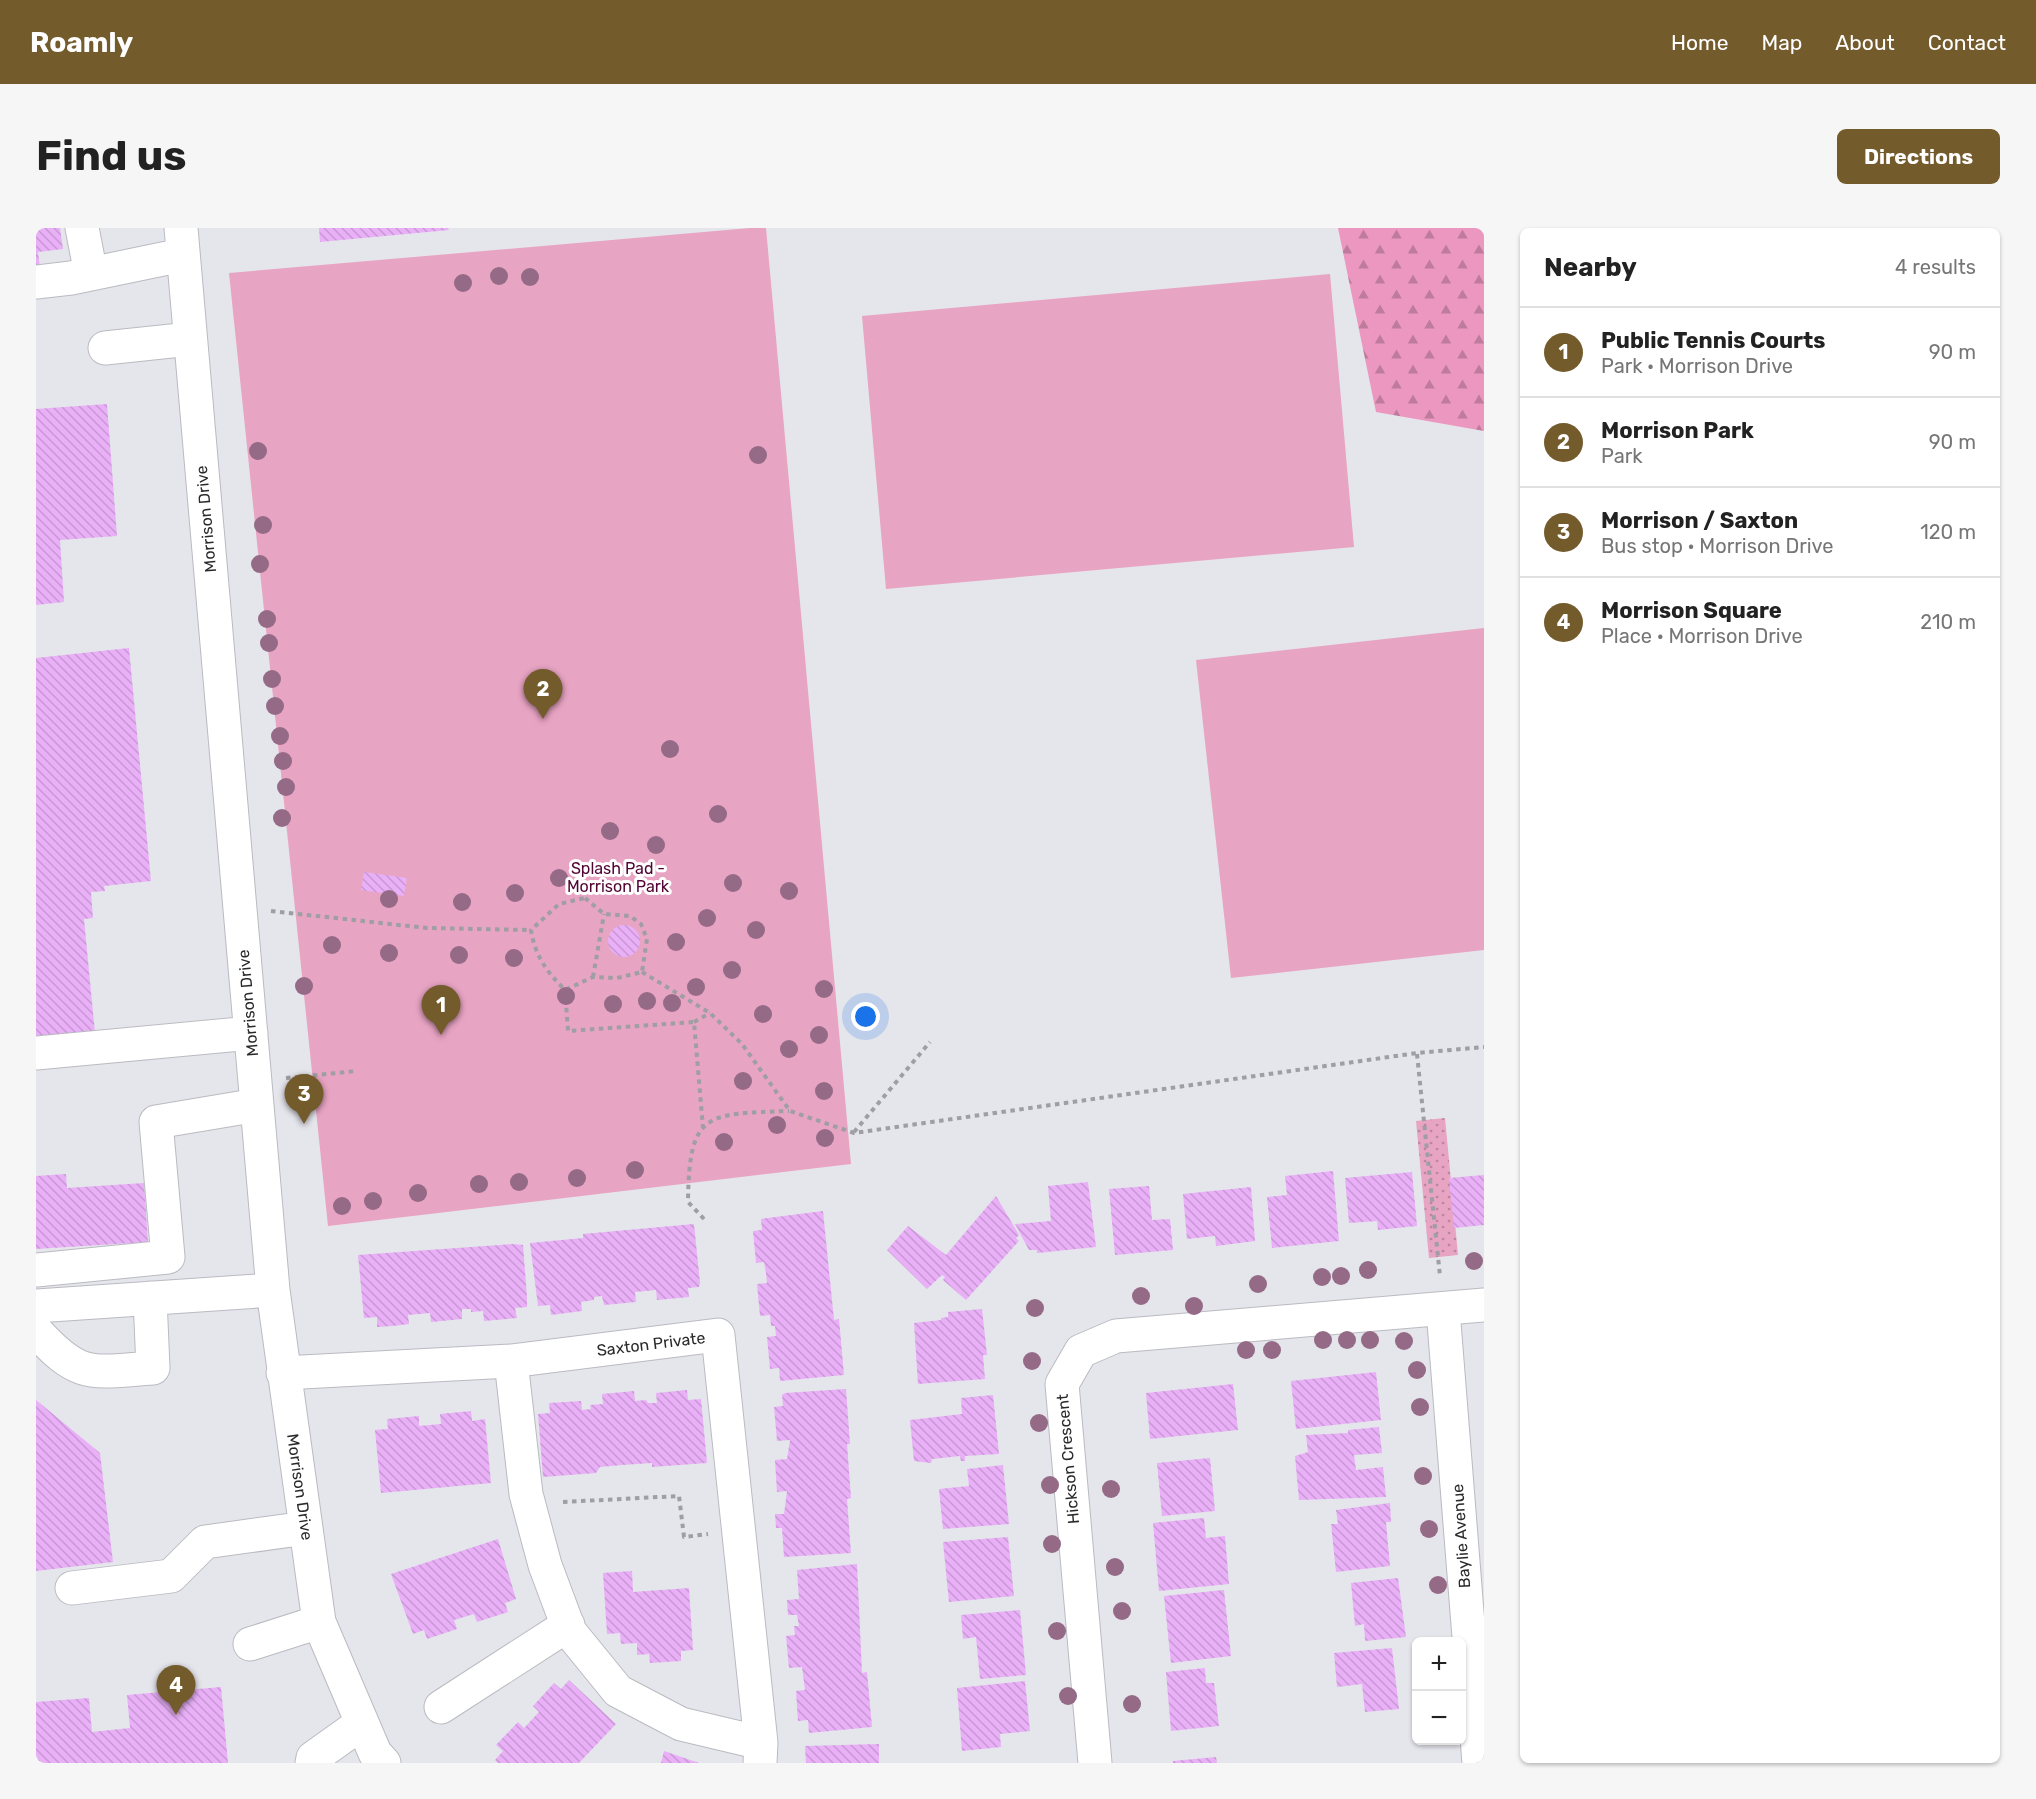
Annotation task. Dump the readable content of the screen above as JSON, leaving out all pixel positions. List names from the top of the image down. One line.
{"streets":{"street":["Morrison Drive","Saxton Private","Hickson Crescent","Baylie Avenue"]},"crossings":[["Morrison Drive","Saxton Private"],["Hickson Crescent","Baylie Avenue"]],"parks":["Splash Pad - Morrison Park"],"page":{"header":"Roamly","nav":["Home","Map","About","Contact"],"buttons":"Directions","title":"Find us","heading":["Nearby","4 results"],"list":[{"mark":"1","name":"Public Tennis Courts","note":"Park · Morrison Drive","value":"90 m"},{"mark":"2","name":"Morrison Park","note":"Park","value":"90 m"},{"mark":"3","name":"Morrison / Saxton","note":"Bus stop · Morrison Drive","value":"120 m"},{"mark":"4","name":"Morrison Square","note":"Place · Morrison Drive","value":"210 m"}],"pins":["2","1","3","4"],"map_buttons":["+","−"]}}
